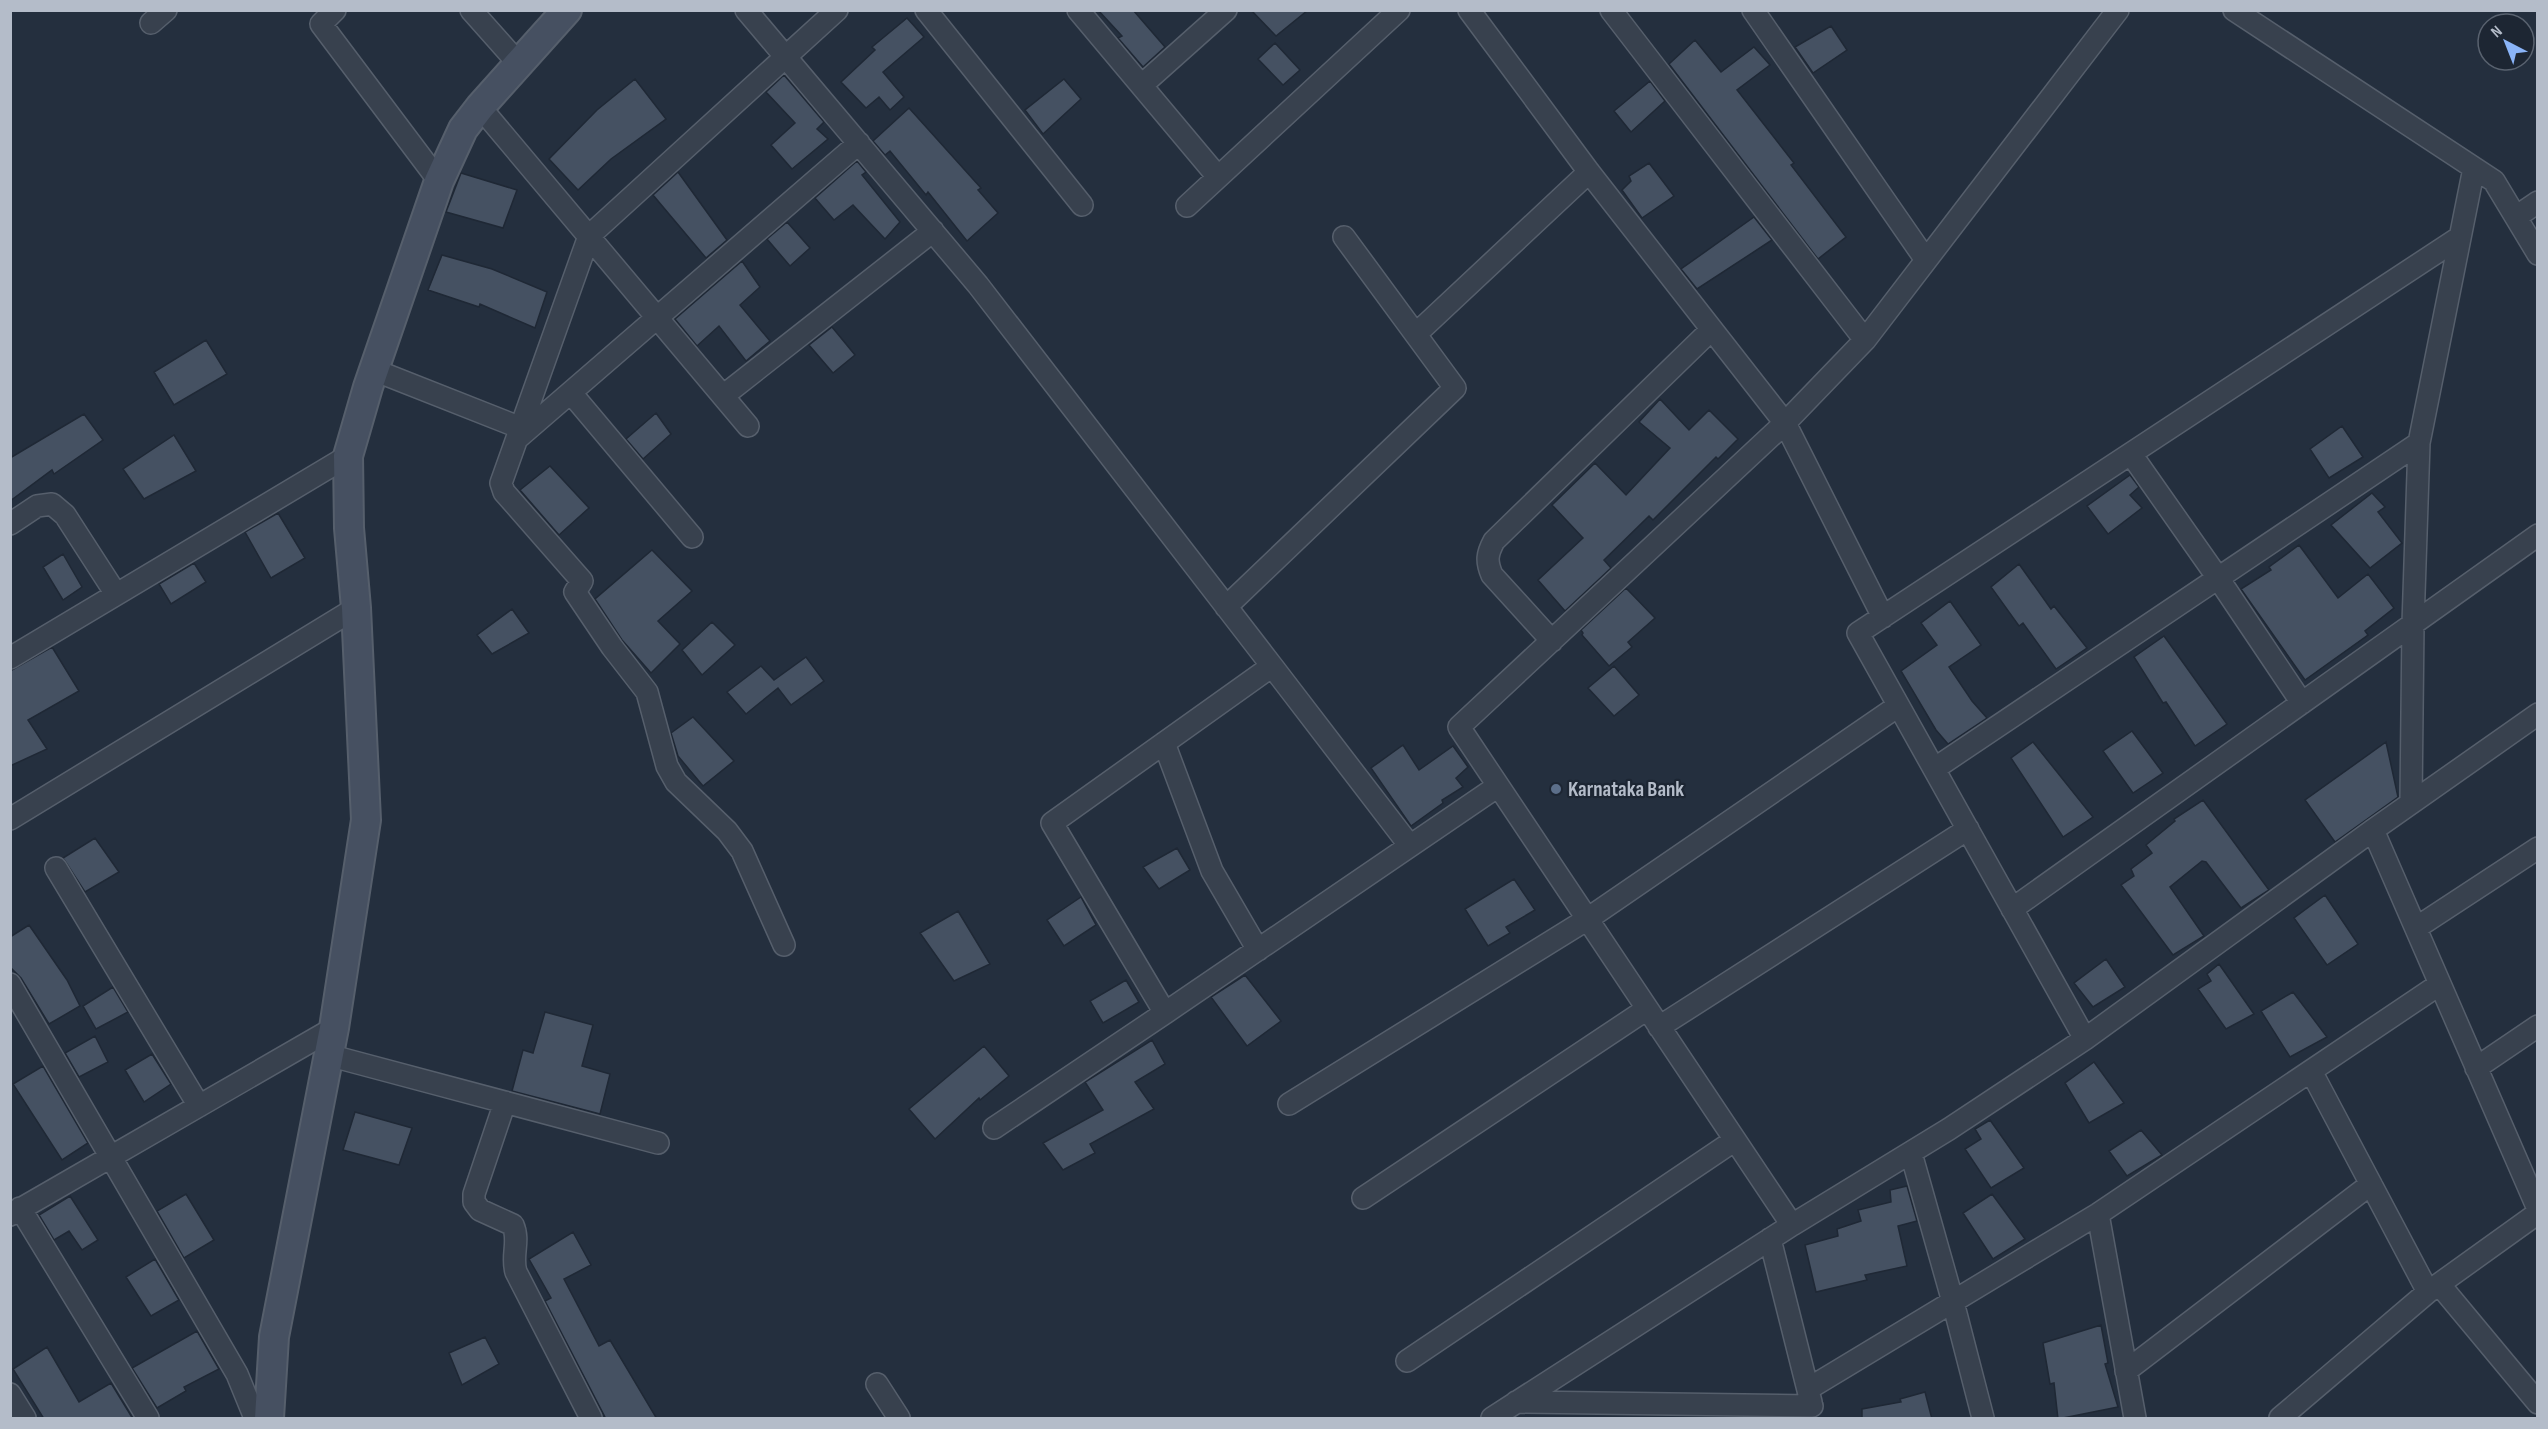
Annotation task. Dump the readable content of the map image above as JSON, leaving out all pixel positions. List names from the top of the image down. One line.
{"places":["Karnataka Bank"],"north":"top left"}
